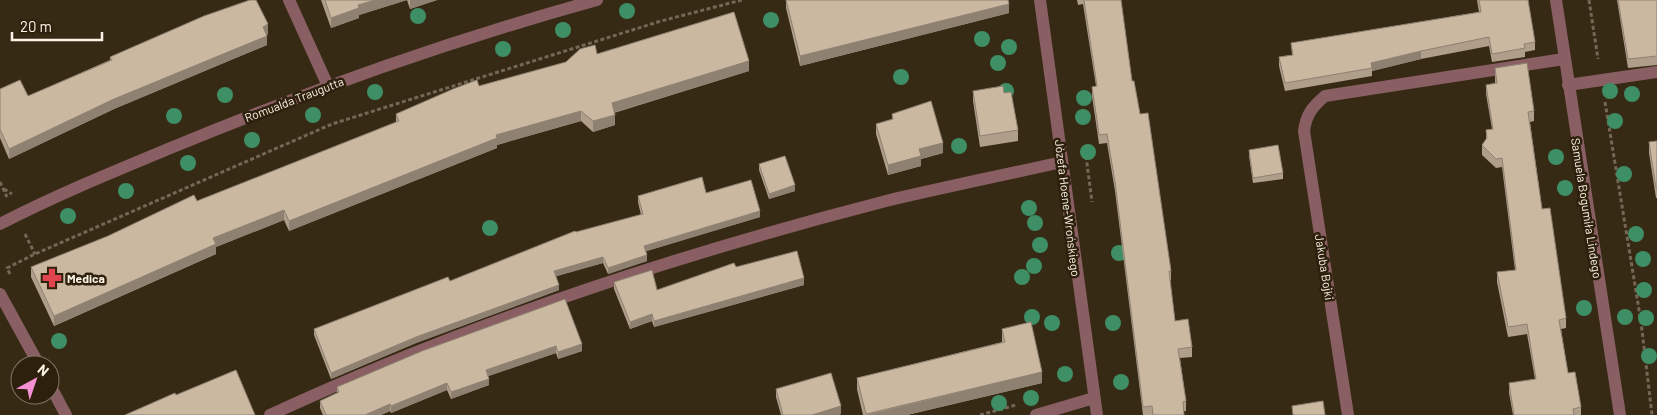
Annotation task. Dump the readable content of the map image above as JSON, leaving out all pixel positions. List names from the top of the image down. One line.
{"streets":{"street":["Romualda Traugutta","Józefa Hoene-Wrońskiego","Samuela Bogumiła Lindego","Jakuba Bojki"]},"crossings":[["Samuela Bogumiła Lindego","Jakuba Bojki"]],"places":{"pharmacy":["Medica"]},"scale_bar":"20 m","north":"top right"}
